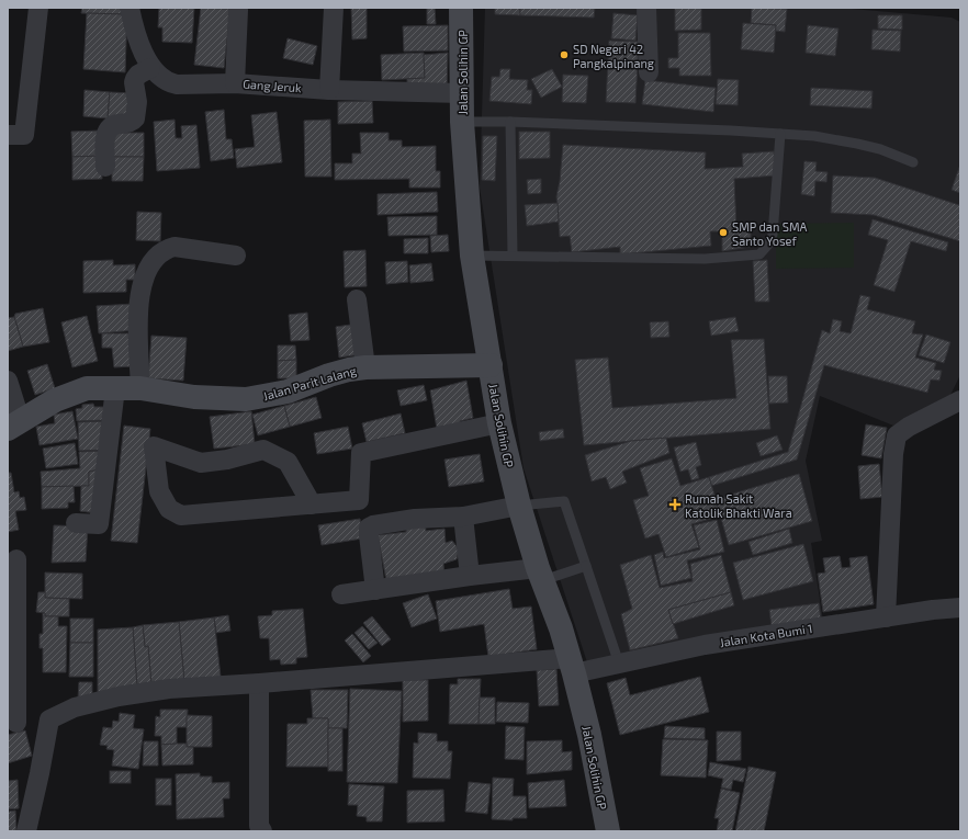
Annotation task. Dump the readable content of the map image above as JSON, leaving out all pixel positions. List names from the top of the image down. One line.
{"streets":{"main road":["Jalan Solihin GP","Jalan Parit Lalang"],"street":["Gang Jeruk","Jalan Kota Bumi 1"]},"crossings":[["Jalan Solihin GP","Gang Jeruk"],["Jalan Solihin GP","Jalan Parit Lalang"],["Jalan Solihin GP","Jalan Kota Bumi 1"]],"places":{"other":["SD Negeri 42 Pangkalpinang","SMP dan SMA Santo Yosef"],"health":["Rumah Sakit Katolik Bhakti Wara"]}}
